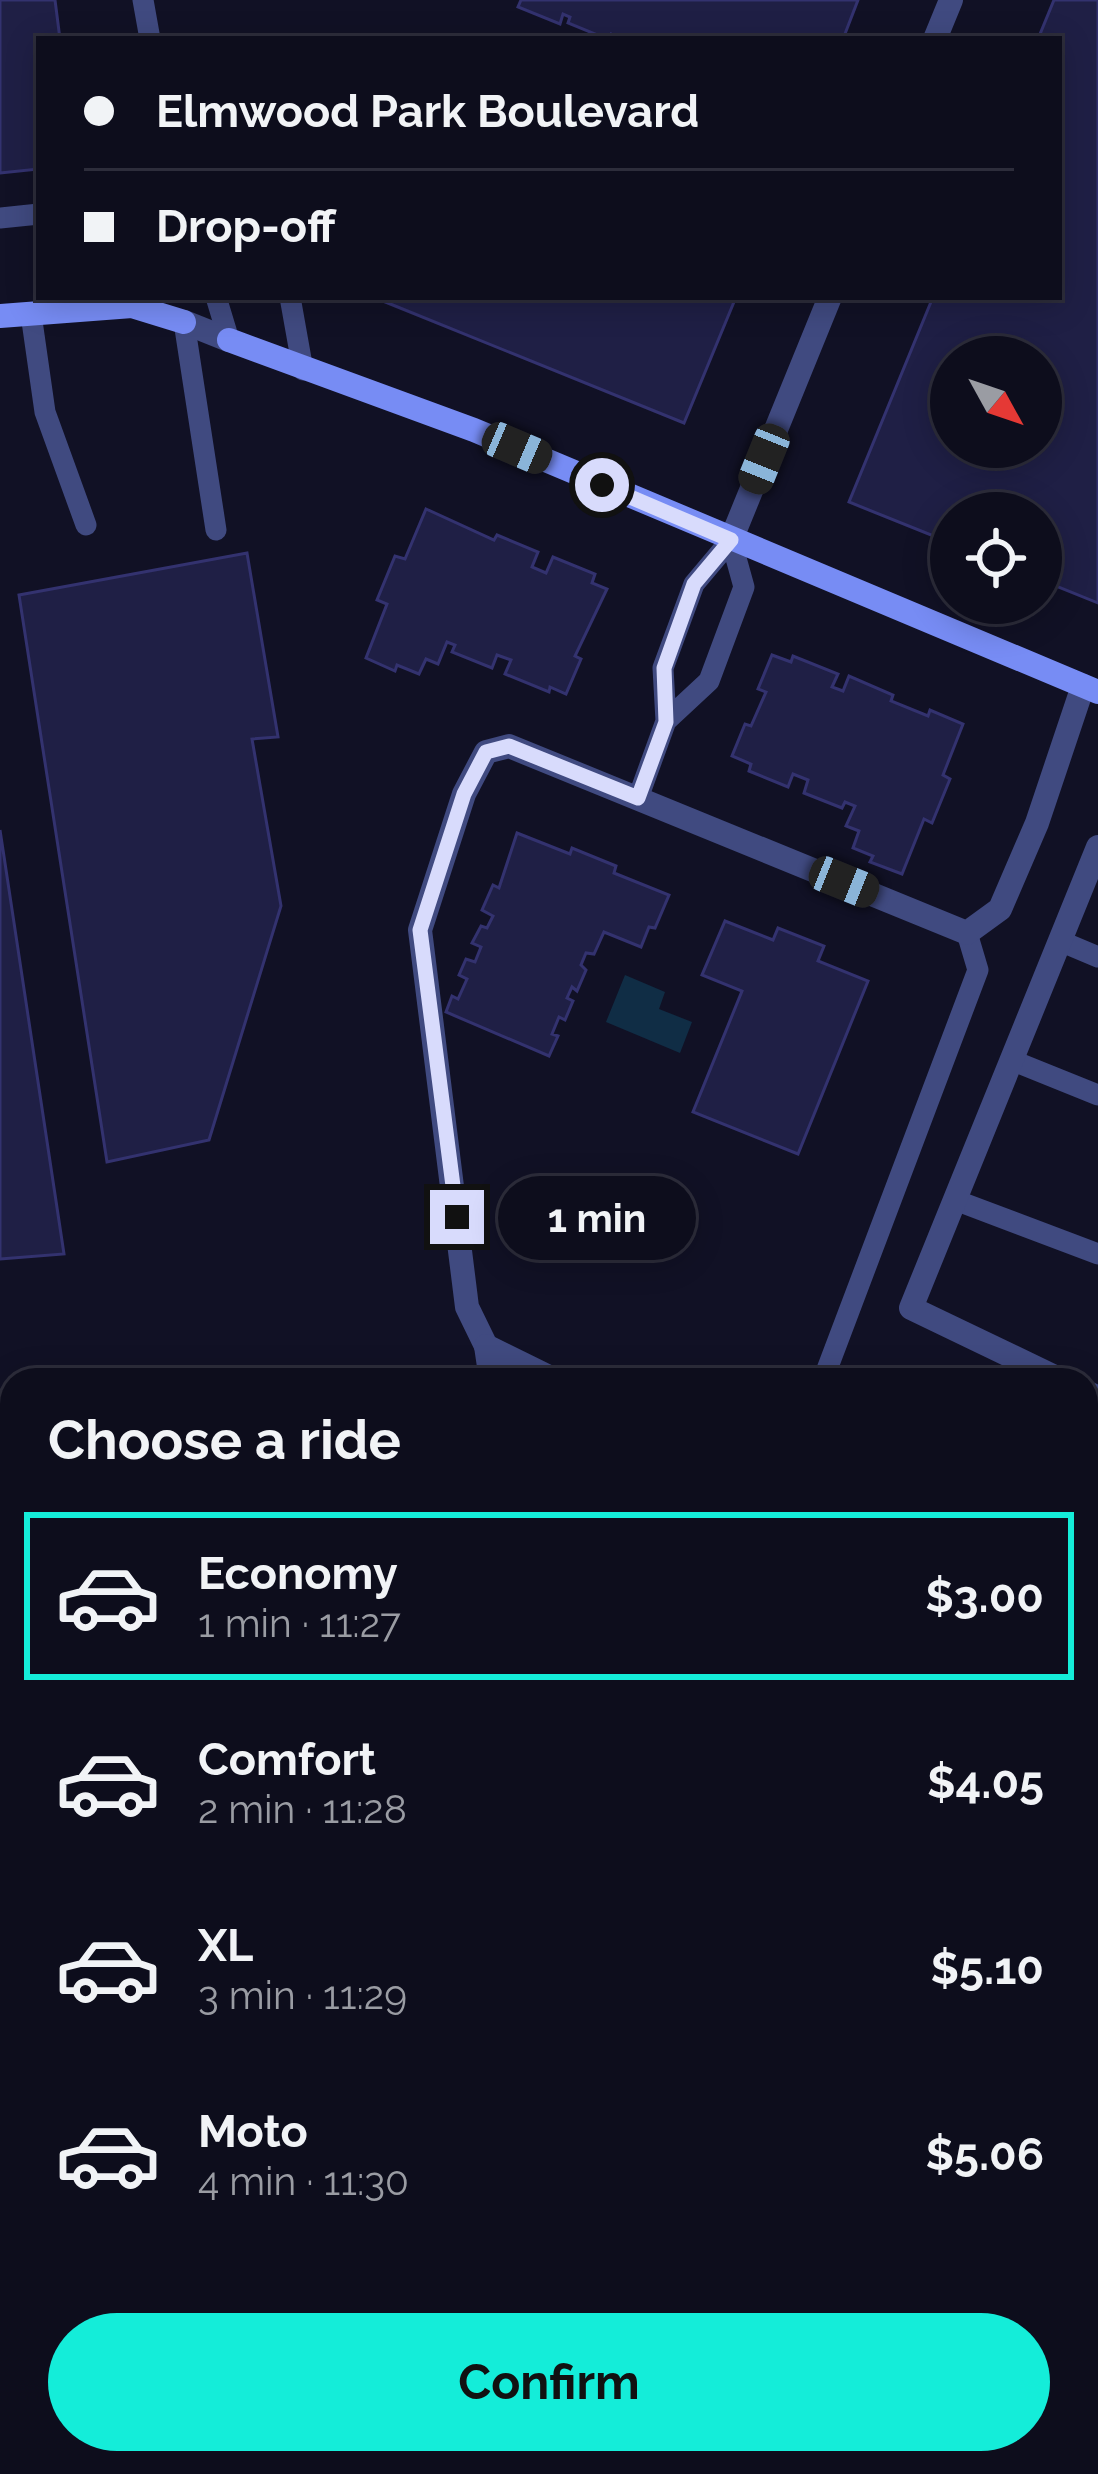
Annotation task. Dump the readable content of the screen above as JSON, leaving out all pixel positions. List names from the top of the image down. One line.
{"north":"bottom right","page":{"banner":["Elmwood Park Boulevard","Drop-off"],"bubble":"1 min","heading":"Choose a ride","list":[{"name":"Economy","note":"1 min · 11:27","value":"$3.00"},{"name":"Comfort","note":"2 min · 11:28","value":"$4.05"},{"name":"XL","note":"3 min · 11:29","value":"$5.10"},{"name":"Moto","note":"4 min · 11:30","value":"$5.06"}],"buttons":"Confirm"}}
